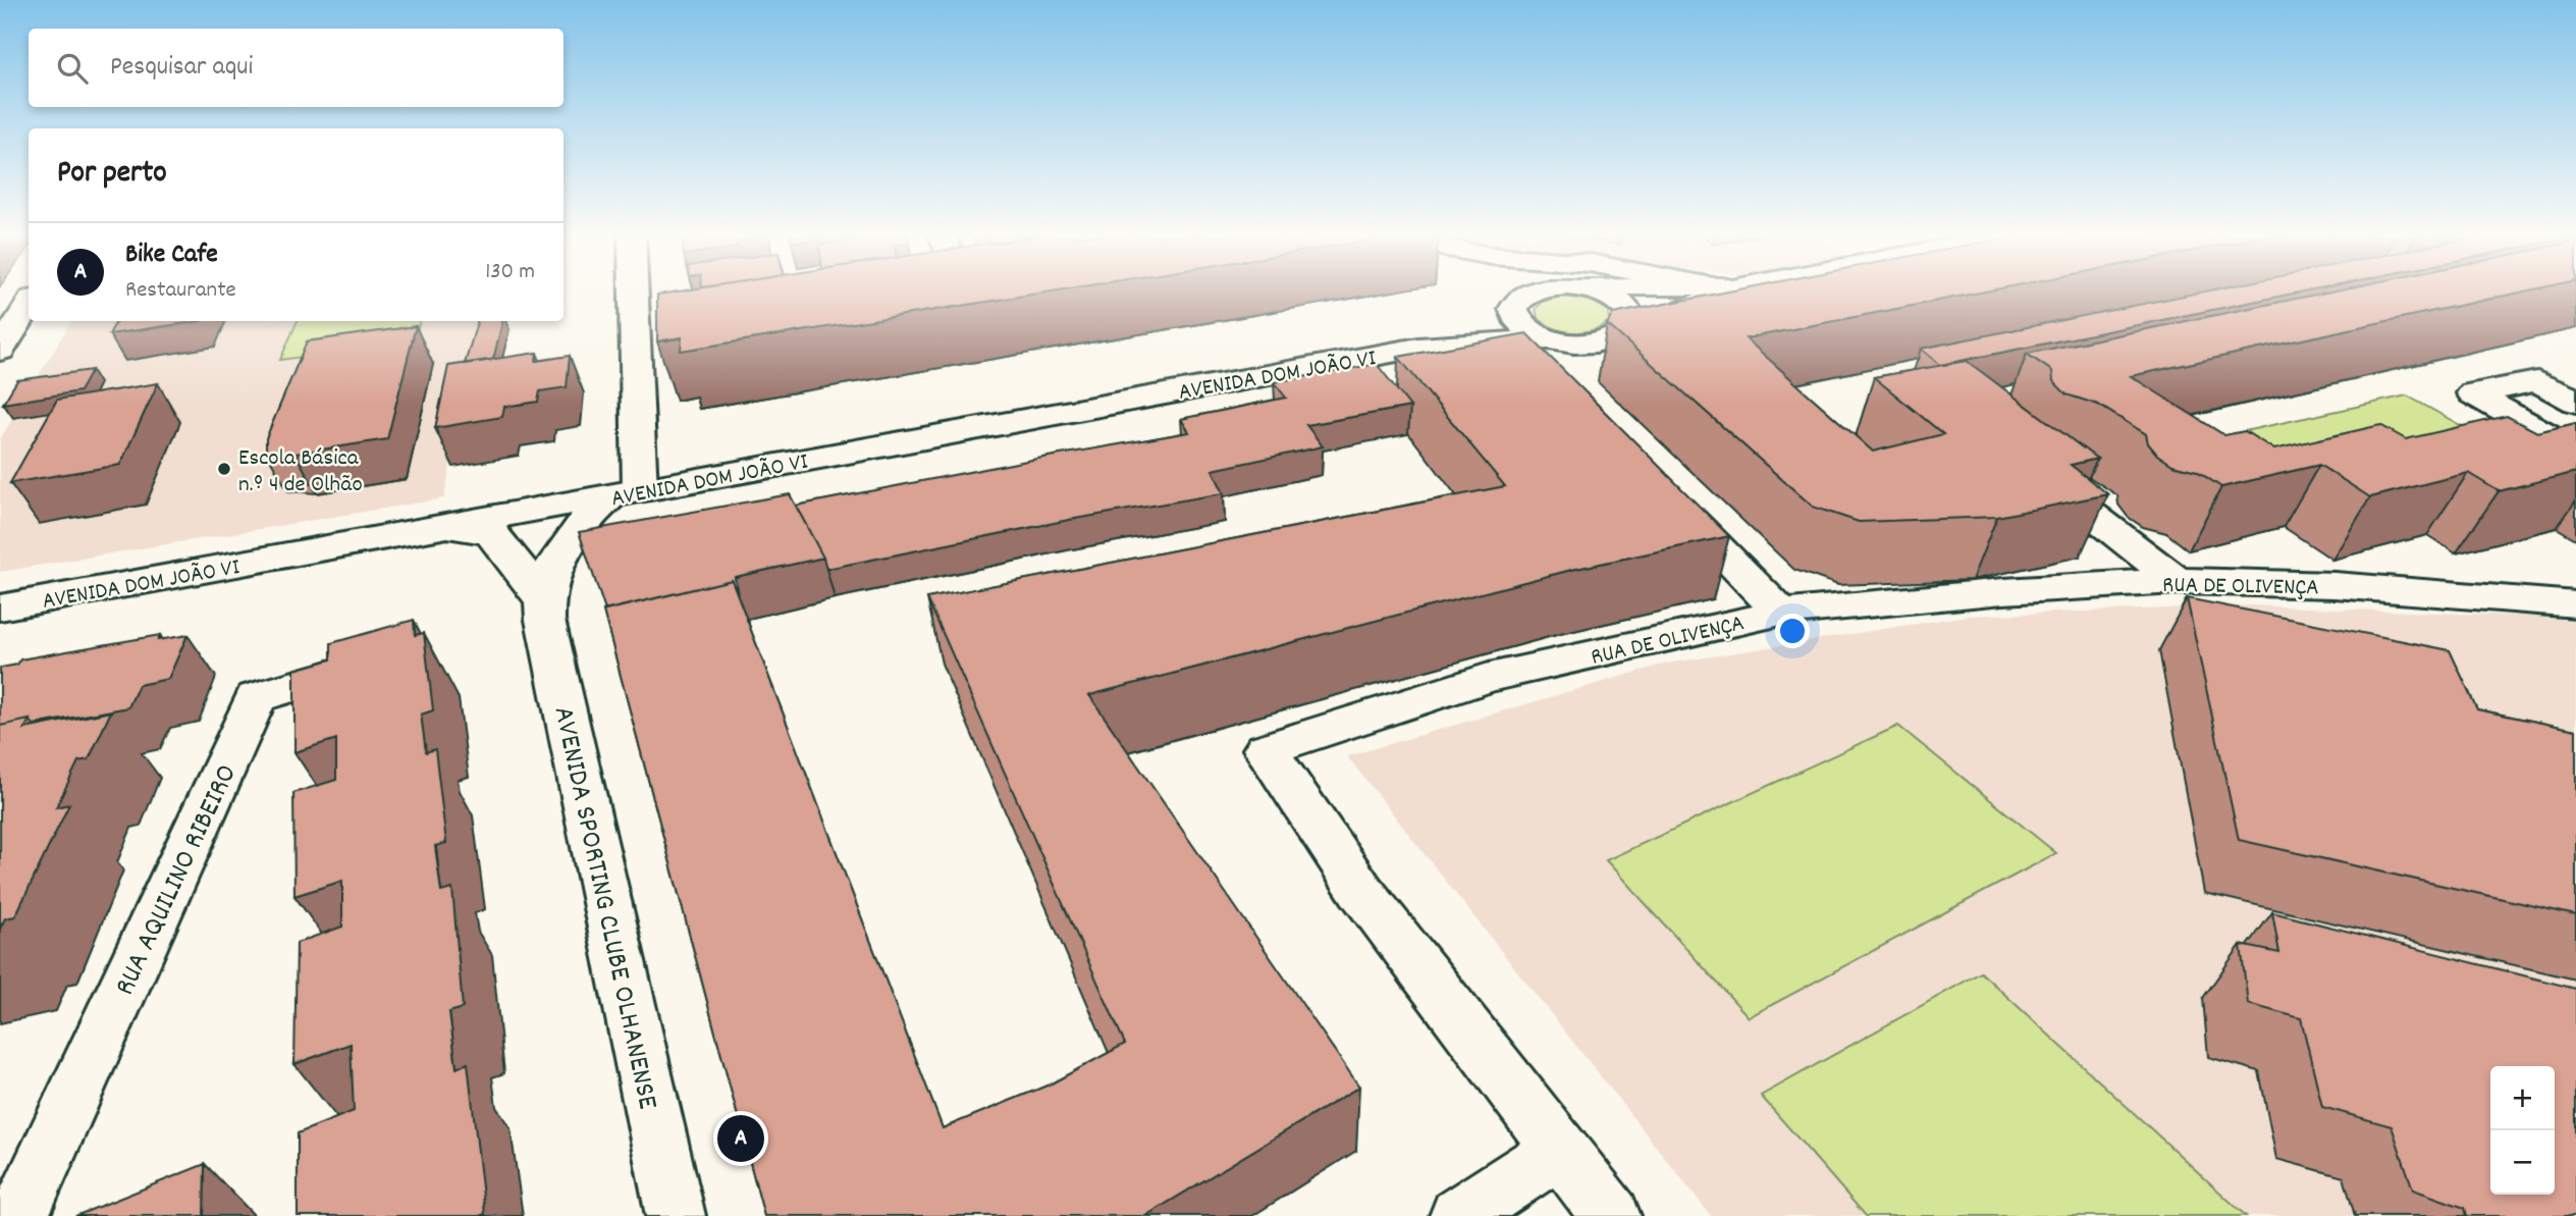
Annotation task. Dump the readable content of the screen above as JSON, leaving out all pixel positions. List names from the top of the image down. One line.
{"streets":{"street":["AVENIDA DOM JOÃO VI","RUA DE OLIVENÇA","RUA AQUILINO RIBEIRO","AVENIDA SPORTING CLUBE OLHANENSE"]},"crossings":[["AVENIDA DOM JOÃO VI","AVENIDA SPORTING CLUBE OLHANENSE"]],"places":["Escola Básica n.º 4 de Olhão"],"page":{"search":"Pesquisar aqui","heading":"Por perto","list":[{"mark":"A","name":"Bike Cafe","note":"Restaurante","value":"130 m"}],"map_buttons":["+","−"],"pins":"A"}}
